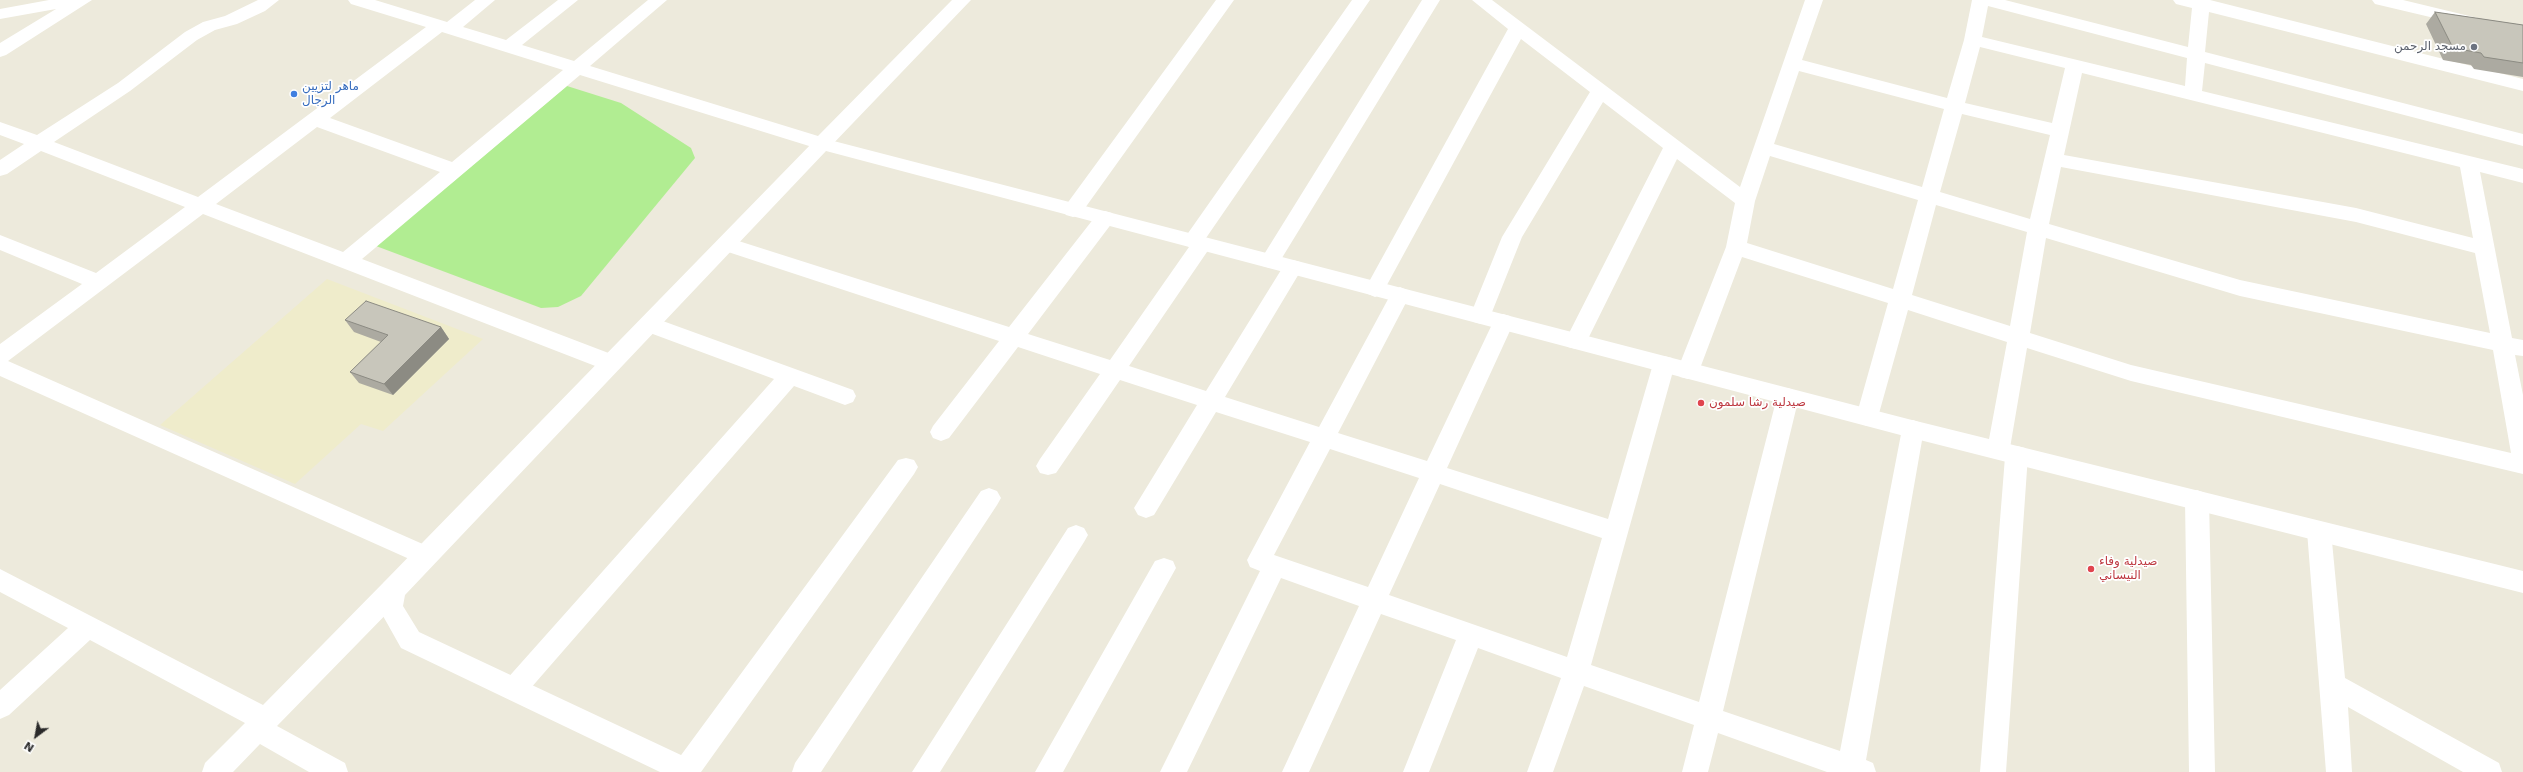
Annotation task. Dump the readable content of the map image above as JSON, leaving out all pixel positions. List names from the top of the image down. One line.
{"places":["مسجد الرحمن","ماهر لتزيين الرجال","صيدلية رشا سلمون","صيدلية وفاء النيساني"],"north":"bottom left"}
